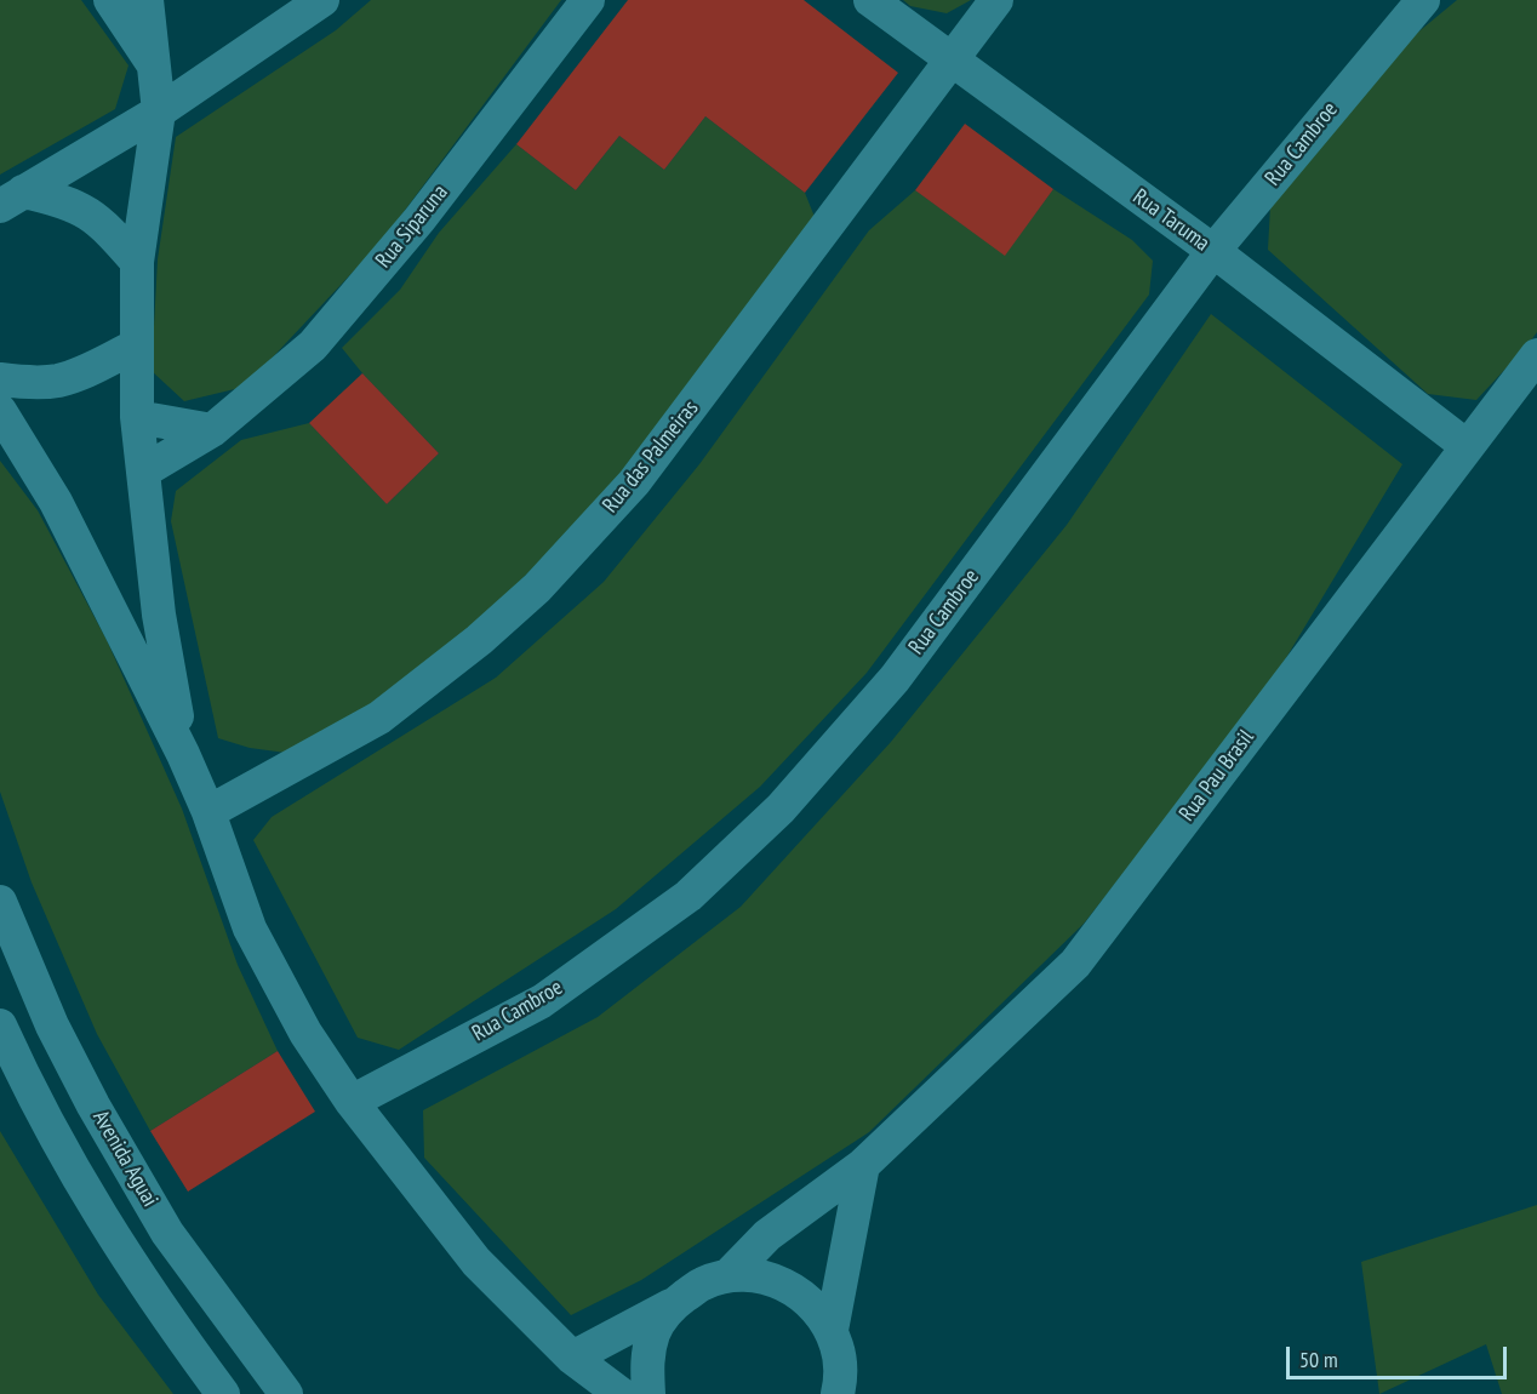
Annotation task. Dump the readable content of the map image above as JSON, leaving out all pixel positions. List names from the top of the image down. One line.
{"streets":{"street":["Rua Cambroe","Rua Taruma","Rua Siparuna","Rua das Palmeiras","Rua Pau Brasil","Avenida Aguai"]},"crossings":[["Rua Cambroe","Rua Taruma"],["Rua Taruma","Rua das Palmeiras"],["Rua Taruma","Rua Pau Brasil"]],"scale_bar":"50 m"}
